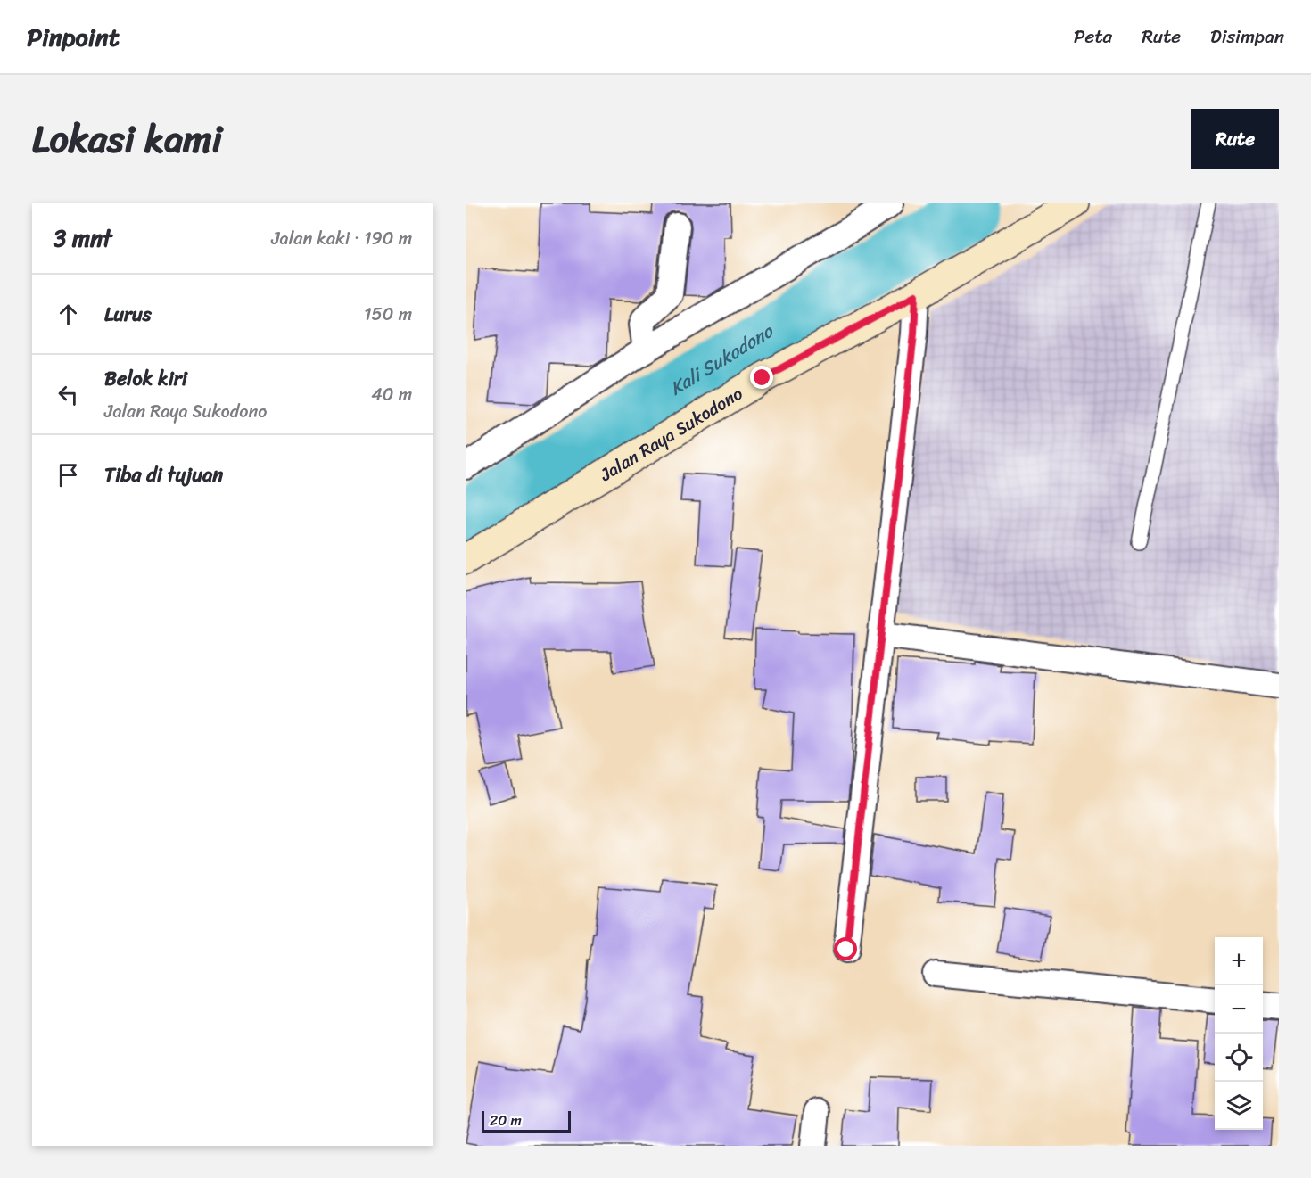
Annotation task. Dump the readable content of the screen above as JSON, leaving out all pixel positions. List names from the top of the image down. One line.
{"streets":{"main road":["Jalan Raya Sukodono"]},"water":["Kali Sukodono"],"scale_bar":"20 m","page":{"header":"Pinpoint","nav":["Peta","Rute","Disimpan"],"title":"Lokasi kami","buttons":"Rute","heading":["3 mnt","Jalan kaki · 190 m"],"list":[["Lurus","150 m"],["Belok kiri","Jalan Raya Sukodono","40 m"],"Tiba di tujuan"],"map_buttons":["+","−"],"scale":"20 m"}}
